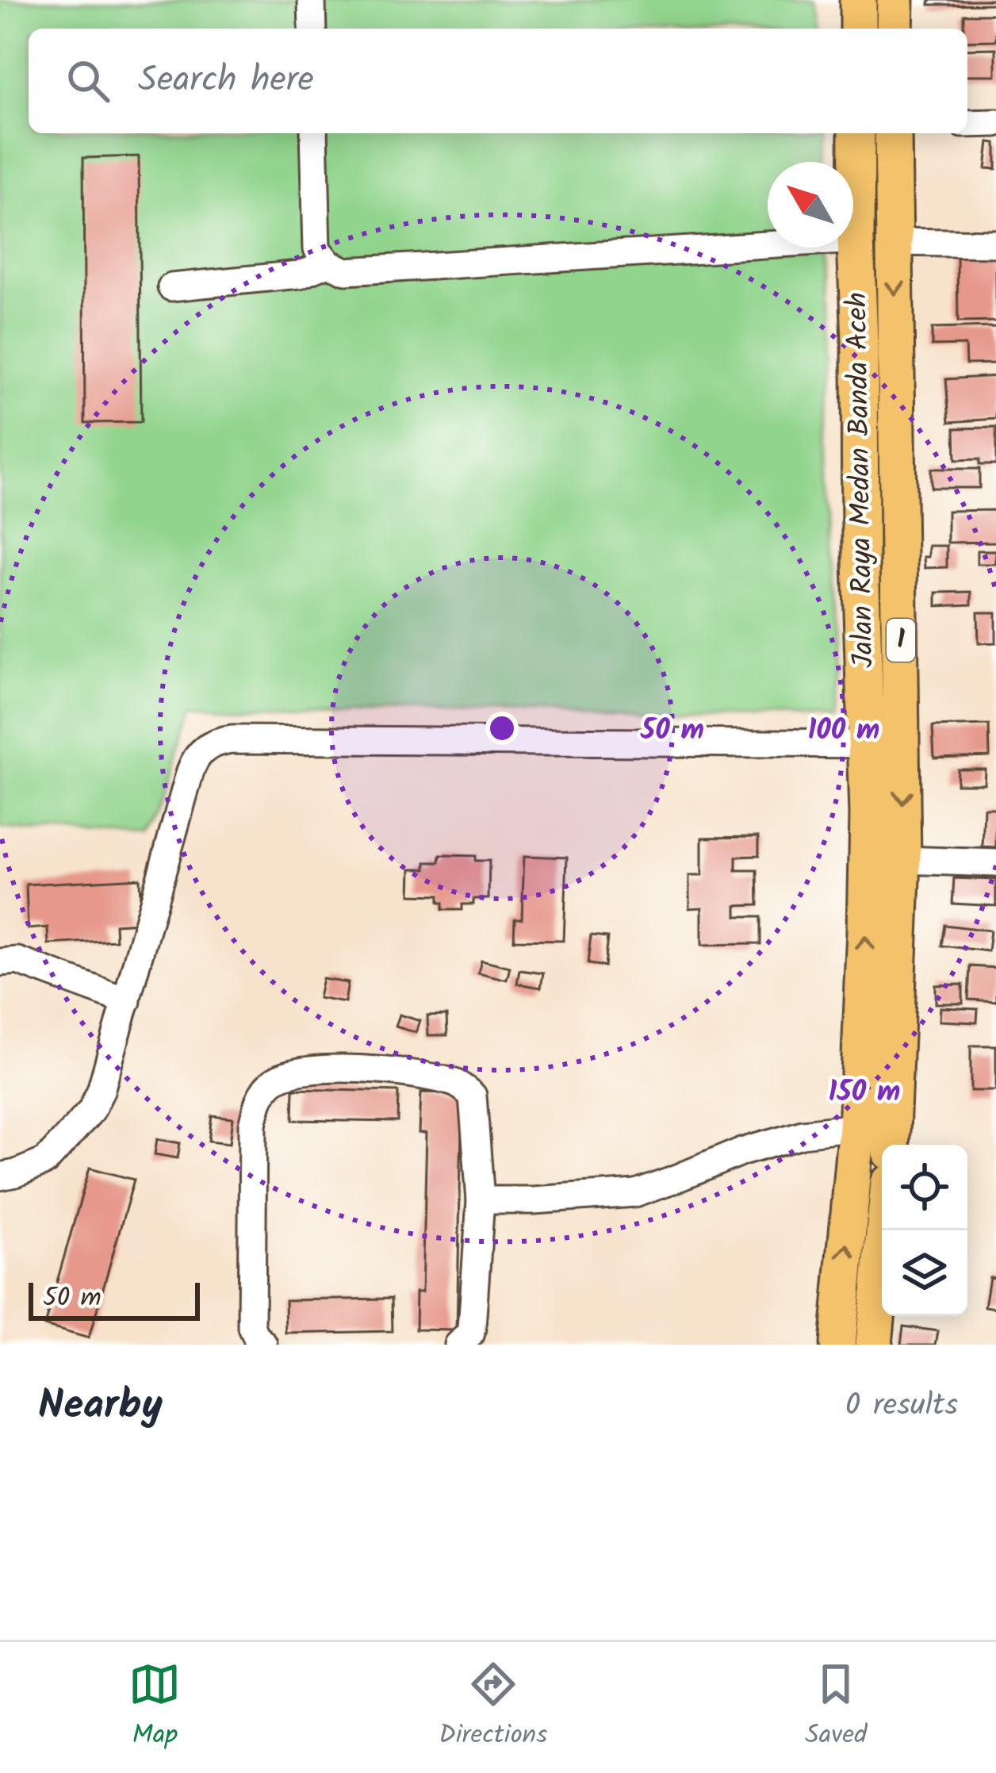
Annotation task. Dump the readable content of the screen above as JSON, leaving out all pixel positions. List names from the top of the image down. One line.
{"streets":{"highway":["Jalan Raya Medan Banda Aceh","1"]},"scale_bar":"50 m","north":"top left","page":{"search":"Search here","scale":"50 m","heading":["Nearby","0 results"],"nav":["Map","Directions","Saved"]},"rings":["50 m","100 m","150 m"]}
